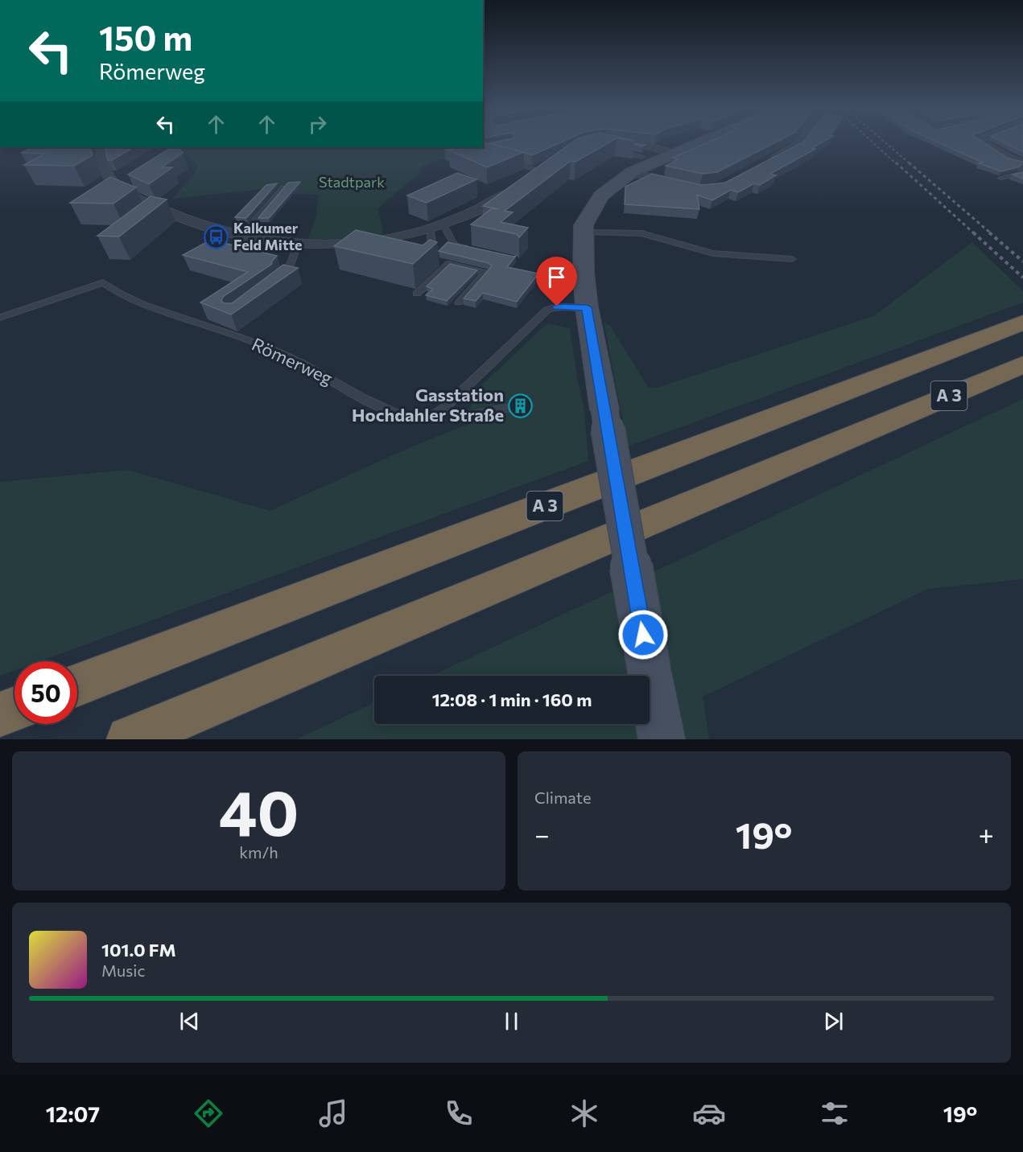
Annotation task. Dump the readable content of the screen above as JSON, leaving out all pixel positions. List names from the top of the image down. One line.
{"streets":{"highway":["A 3"],"lane":["Römerweg"]},"parks":["Stadtpark"],"places":{"bus stop":["Kalkumer Feld Mitte"],"building":["Gasstation Hochdahler Straße"]},"page":{"turn":["150 m","Römerweg"],"limit":"50","trip":"12:08 · 1 min · 160 m","tile":[["40","km/h"],"Climate"],"heat":["−","19°","+"],"song":["101.0 FM","Music"],"tabs":["12:07","19°"]}}
